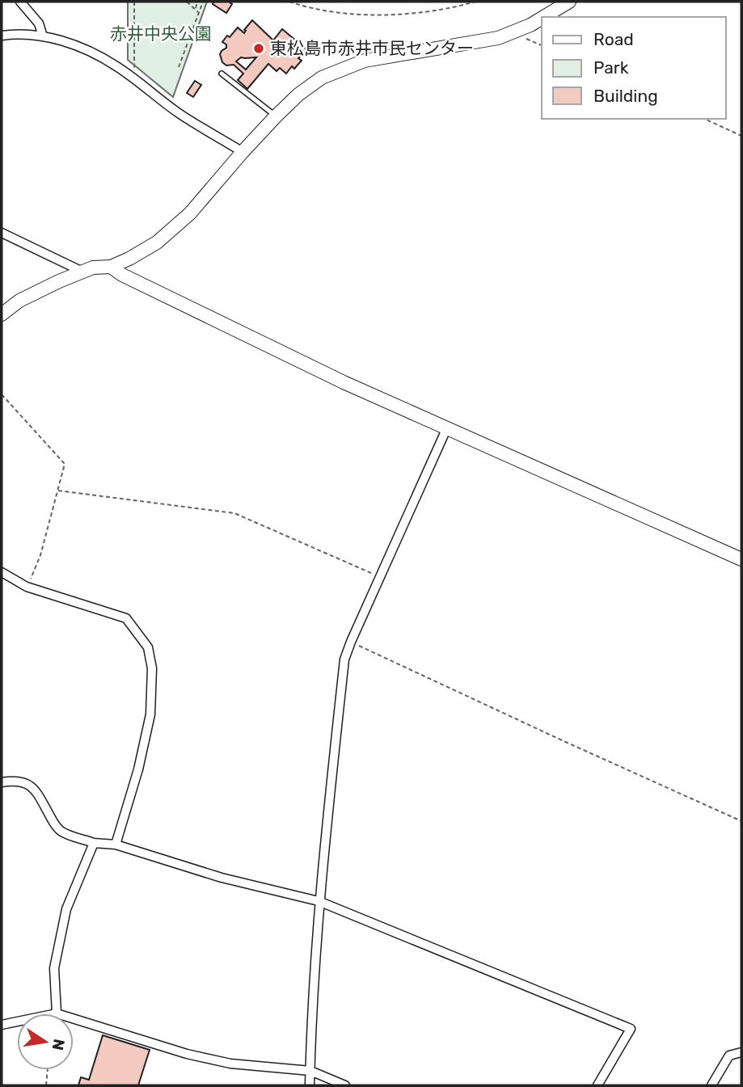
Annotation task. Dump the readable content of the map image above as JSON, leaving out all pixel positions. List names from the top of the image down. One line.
{"parks":["赤井中央公園"],"places":["東松島市赤井市民センター"],"legend":["Road","Park","Building"],"north":"right"}
